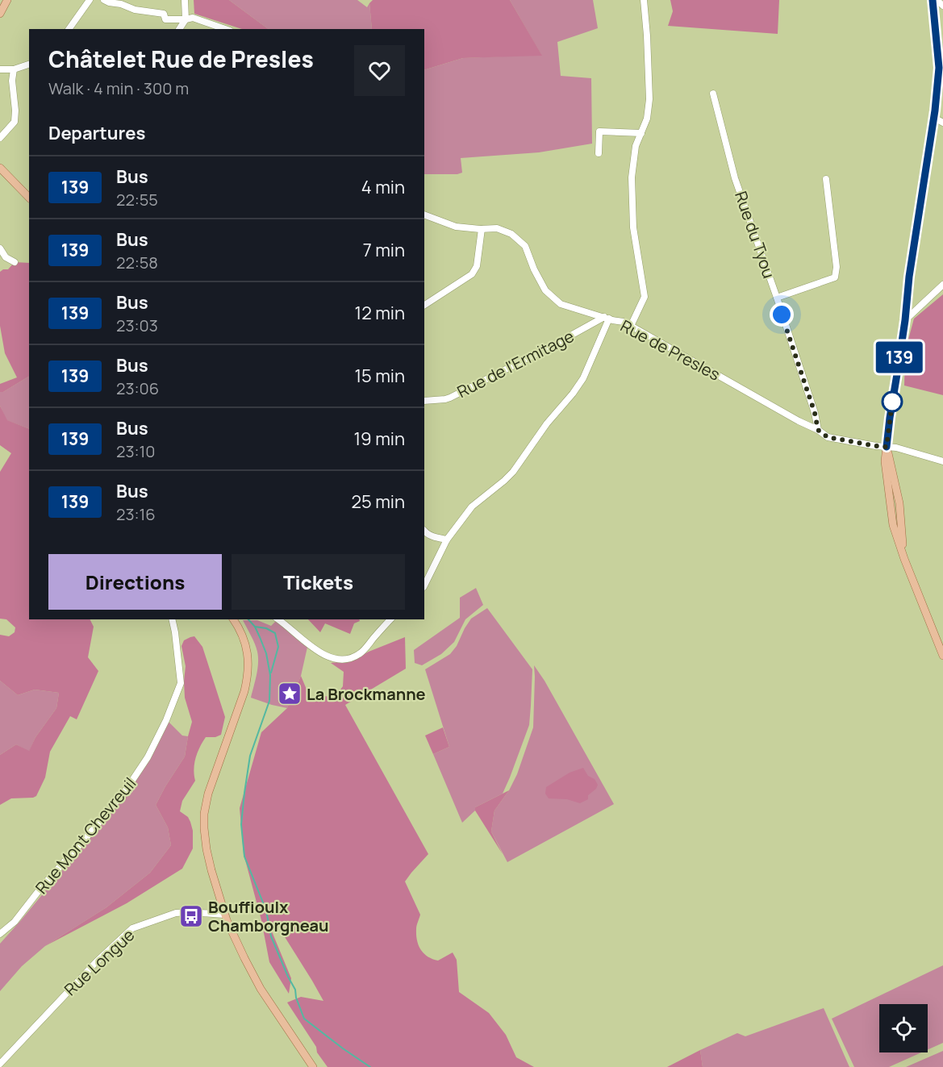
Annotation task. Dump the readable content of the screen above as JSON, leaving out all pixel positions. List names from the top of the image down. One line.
{"streets":{"street":["Rue du Tyou","Rue de Presles","Rue de l'Ermitage","Rue Mont Chevreuil","Rue Longue"]},"crossings":[["Rue du Tyou","Rue de Presles"],["Rue de Presles","Rue de l'Ermitage"]],"places":{"place":["La Brockmanne"],"bus stop":["Bouffioulx Chamborgneau"]},"lines":["bus line 139"],"page":{"on_map":"139","heading":[["Châtelet Rue de Presles","Walk · 4 min · 300 m"],"Departures"],"list":[{"mark":"139","name":"Bus","note":"22:55","value":"4 min"},{"mark":"139","name":"Bus","note":"22:58","value":"7 min"},{"mark":"139","name":"Bus","note":"23:03","value":"12 min"},{"mark":"139","name":"Bus","note":"23:06","value":"15 min"},{"mark":"139","name":"Bus","note":"23:10","value":"19 min"},{"mark":"139","name":"Bus","note":"23:16","value":"25 min"}],"buttons":["Directions","Tickets"]}}
